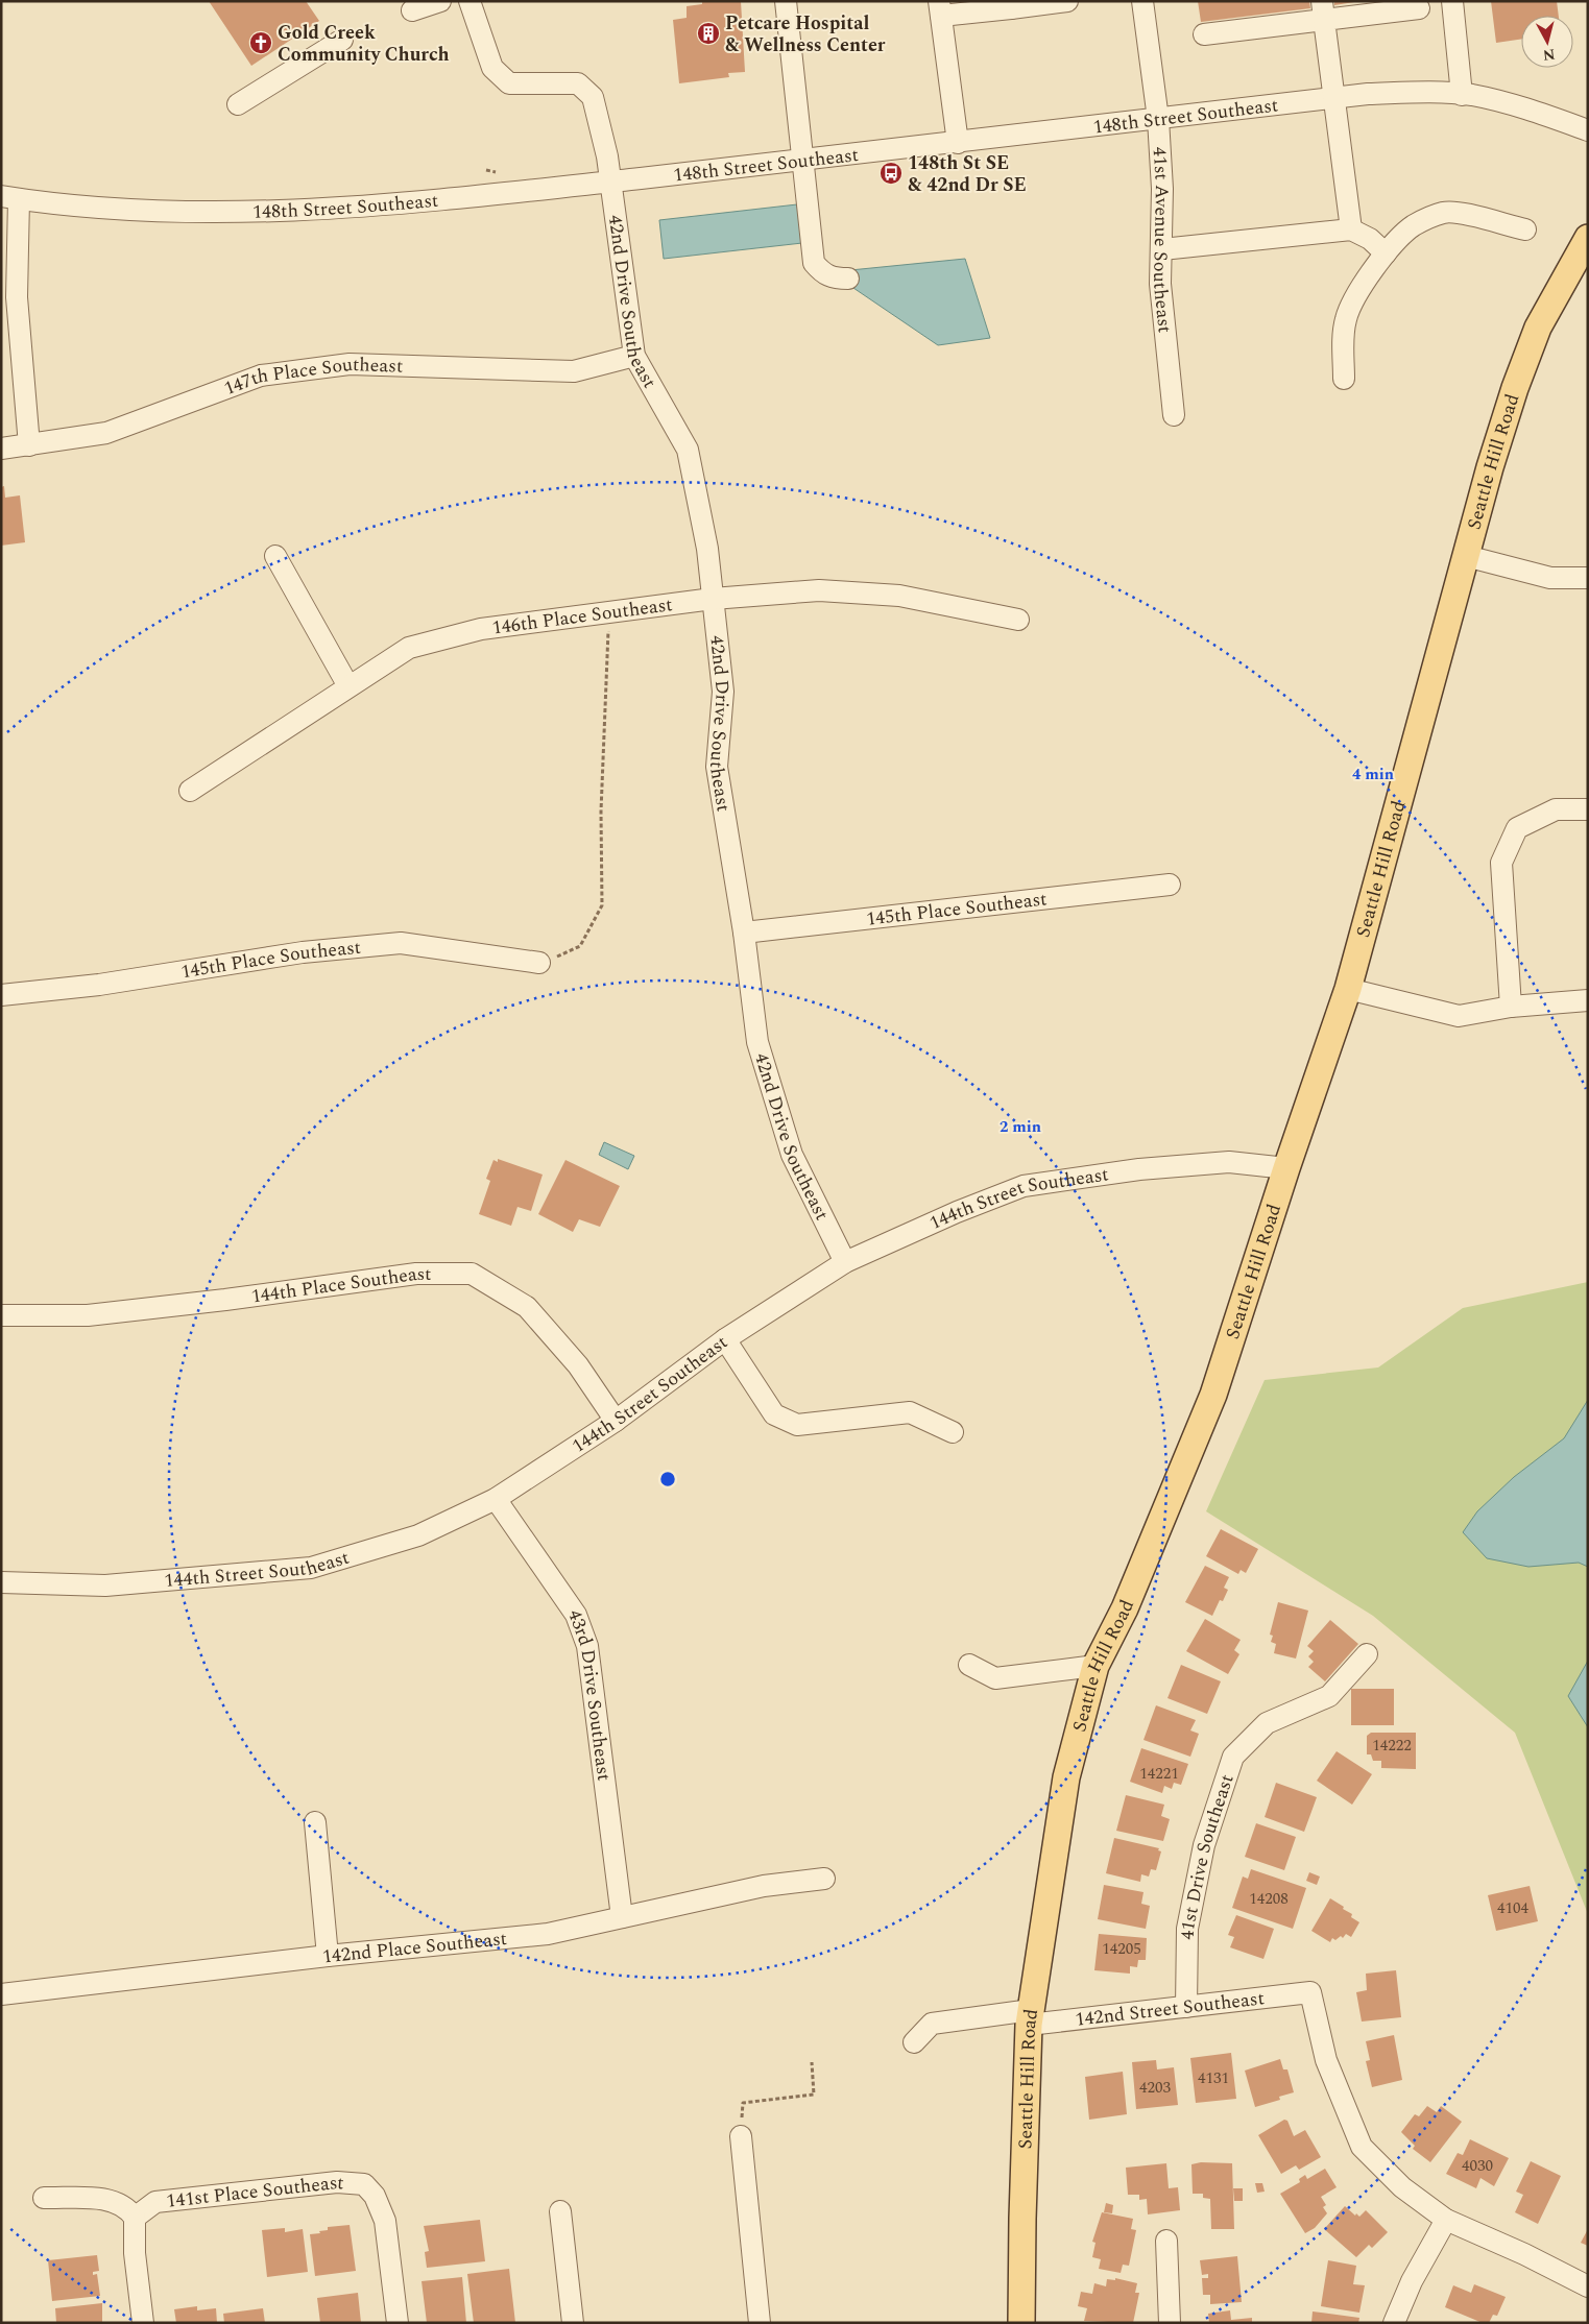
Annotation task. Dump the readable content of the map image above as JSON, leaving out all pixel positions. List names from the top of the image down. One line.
{"streets":{"main road":["Seattle Hill Road"],"street":["148th Street Southeast","41st Avenue Southeast","42nd Drive Southeast","147th Place Southeast","146th Place Southeast","145th Place Southeast","144th Street Southeast","144th Place Southeast","43rd Drive Southeast","41st Drive Southeast","142nd Place Southeast","142nd Street Southeast","141st Place Southeast"]},"crossings":[["148th Street Southeast","41st Avenue Southeast"],["148th Street Southeast","42nd Drive Southeast"],["42nd Drive Southeast","147th Place Southeast"],["42nd Drive Southeast","146th Place Southeast"],["42nd Drive Southeast","145th Place Southeast"],["42nd Drive Southeast","144th Street Southeast"],["Seattle Hill Road","144th Street Southeast"],["Seattle Hill Road","142nd Street Southeast"],["144th Street Southeast","144th Place Southeast"],["144th Street Southeast","43rd Drive Southeast"],["43rd Drive Southeast","142nd Place Southeast"],["41st Drive Southeast","142nd Street Southeast"]],"places":{"building":["Petcare Hospital & Wellness Center"],"church":["Gold Creek Community Church"],"bus stop":["148th St SE & 42nd Dr SE"]},"house_numbers":["14222","14221","14208","4104","14205","4131","4203","4030"],"north":"bottom","rings":["4 min","2 min"]}
